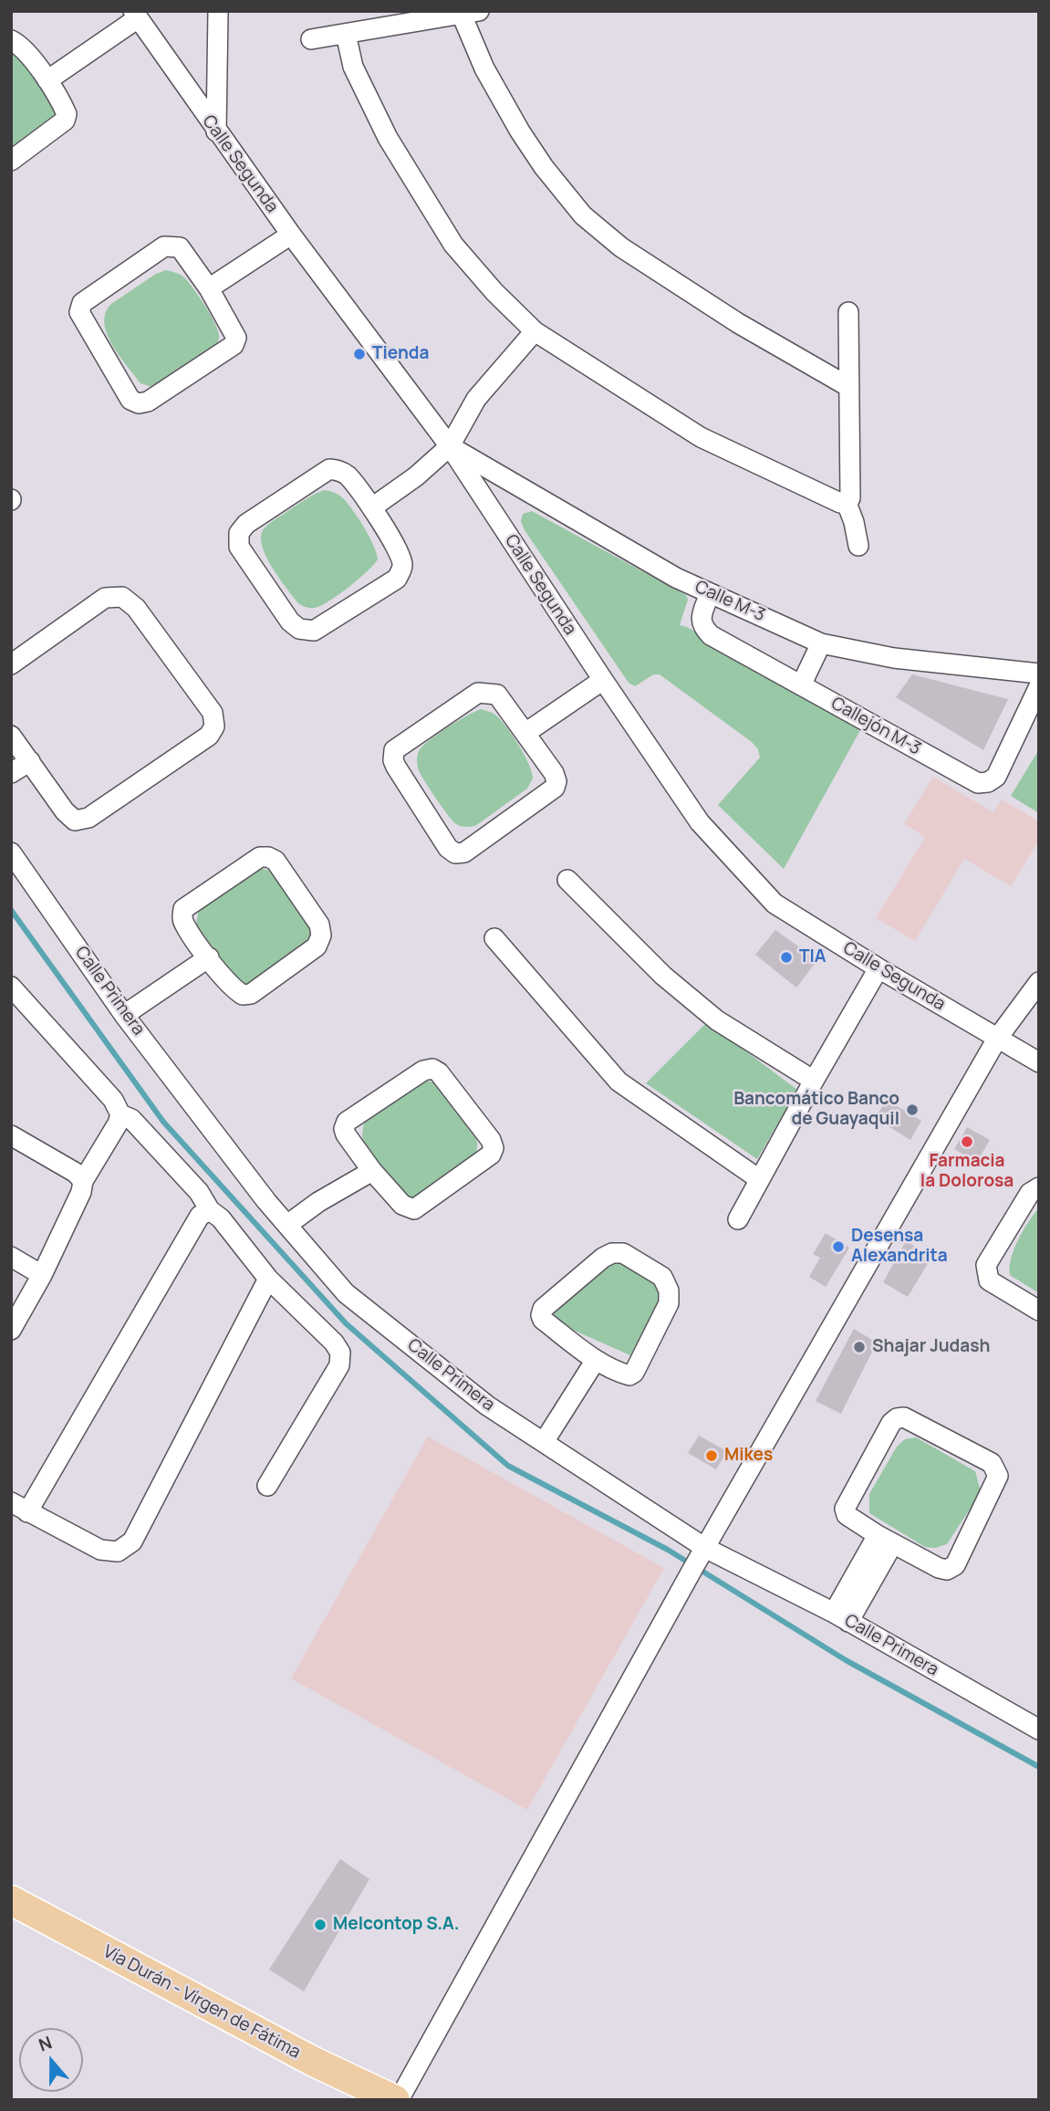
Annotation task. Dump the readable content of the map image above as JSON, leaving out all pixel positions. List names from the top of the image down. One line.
{"streets":{"main road":["Vía Durán - Vírgen de Fátima"],"street":["Calle Segunda","Calle M-3","Callejón M-3","Calle Primera"]},"crossings":[["Calle Segunda","Calle M-3"],["Calle M-3","Callejón M-3"]],"places":["Tienda","TIA","Bancomático Banco de Guayaquil","Farmacia la Dolorosa","Desensa Alexandrita","Shajar Judash","Mikes","Melcontop S.A."],"north":"top"}
